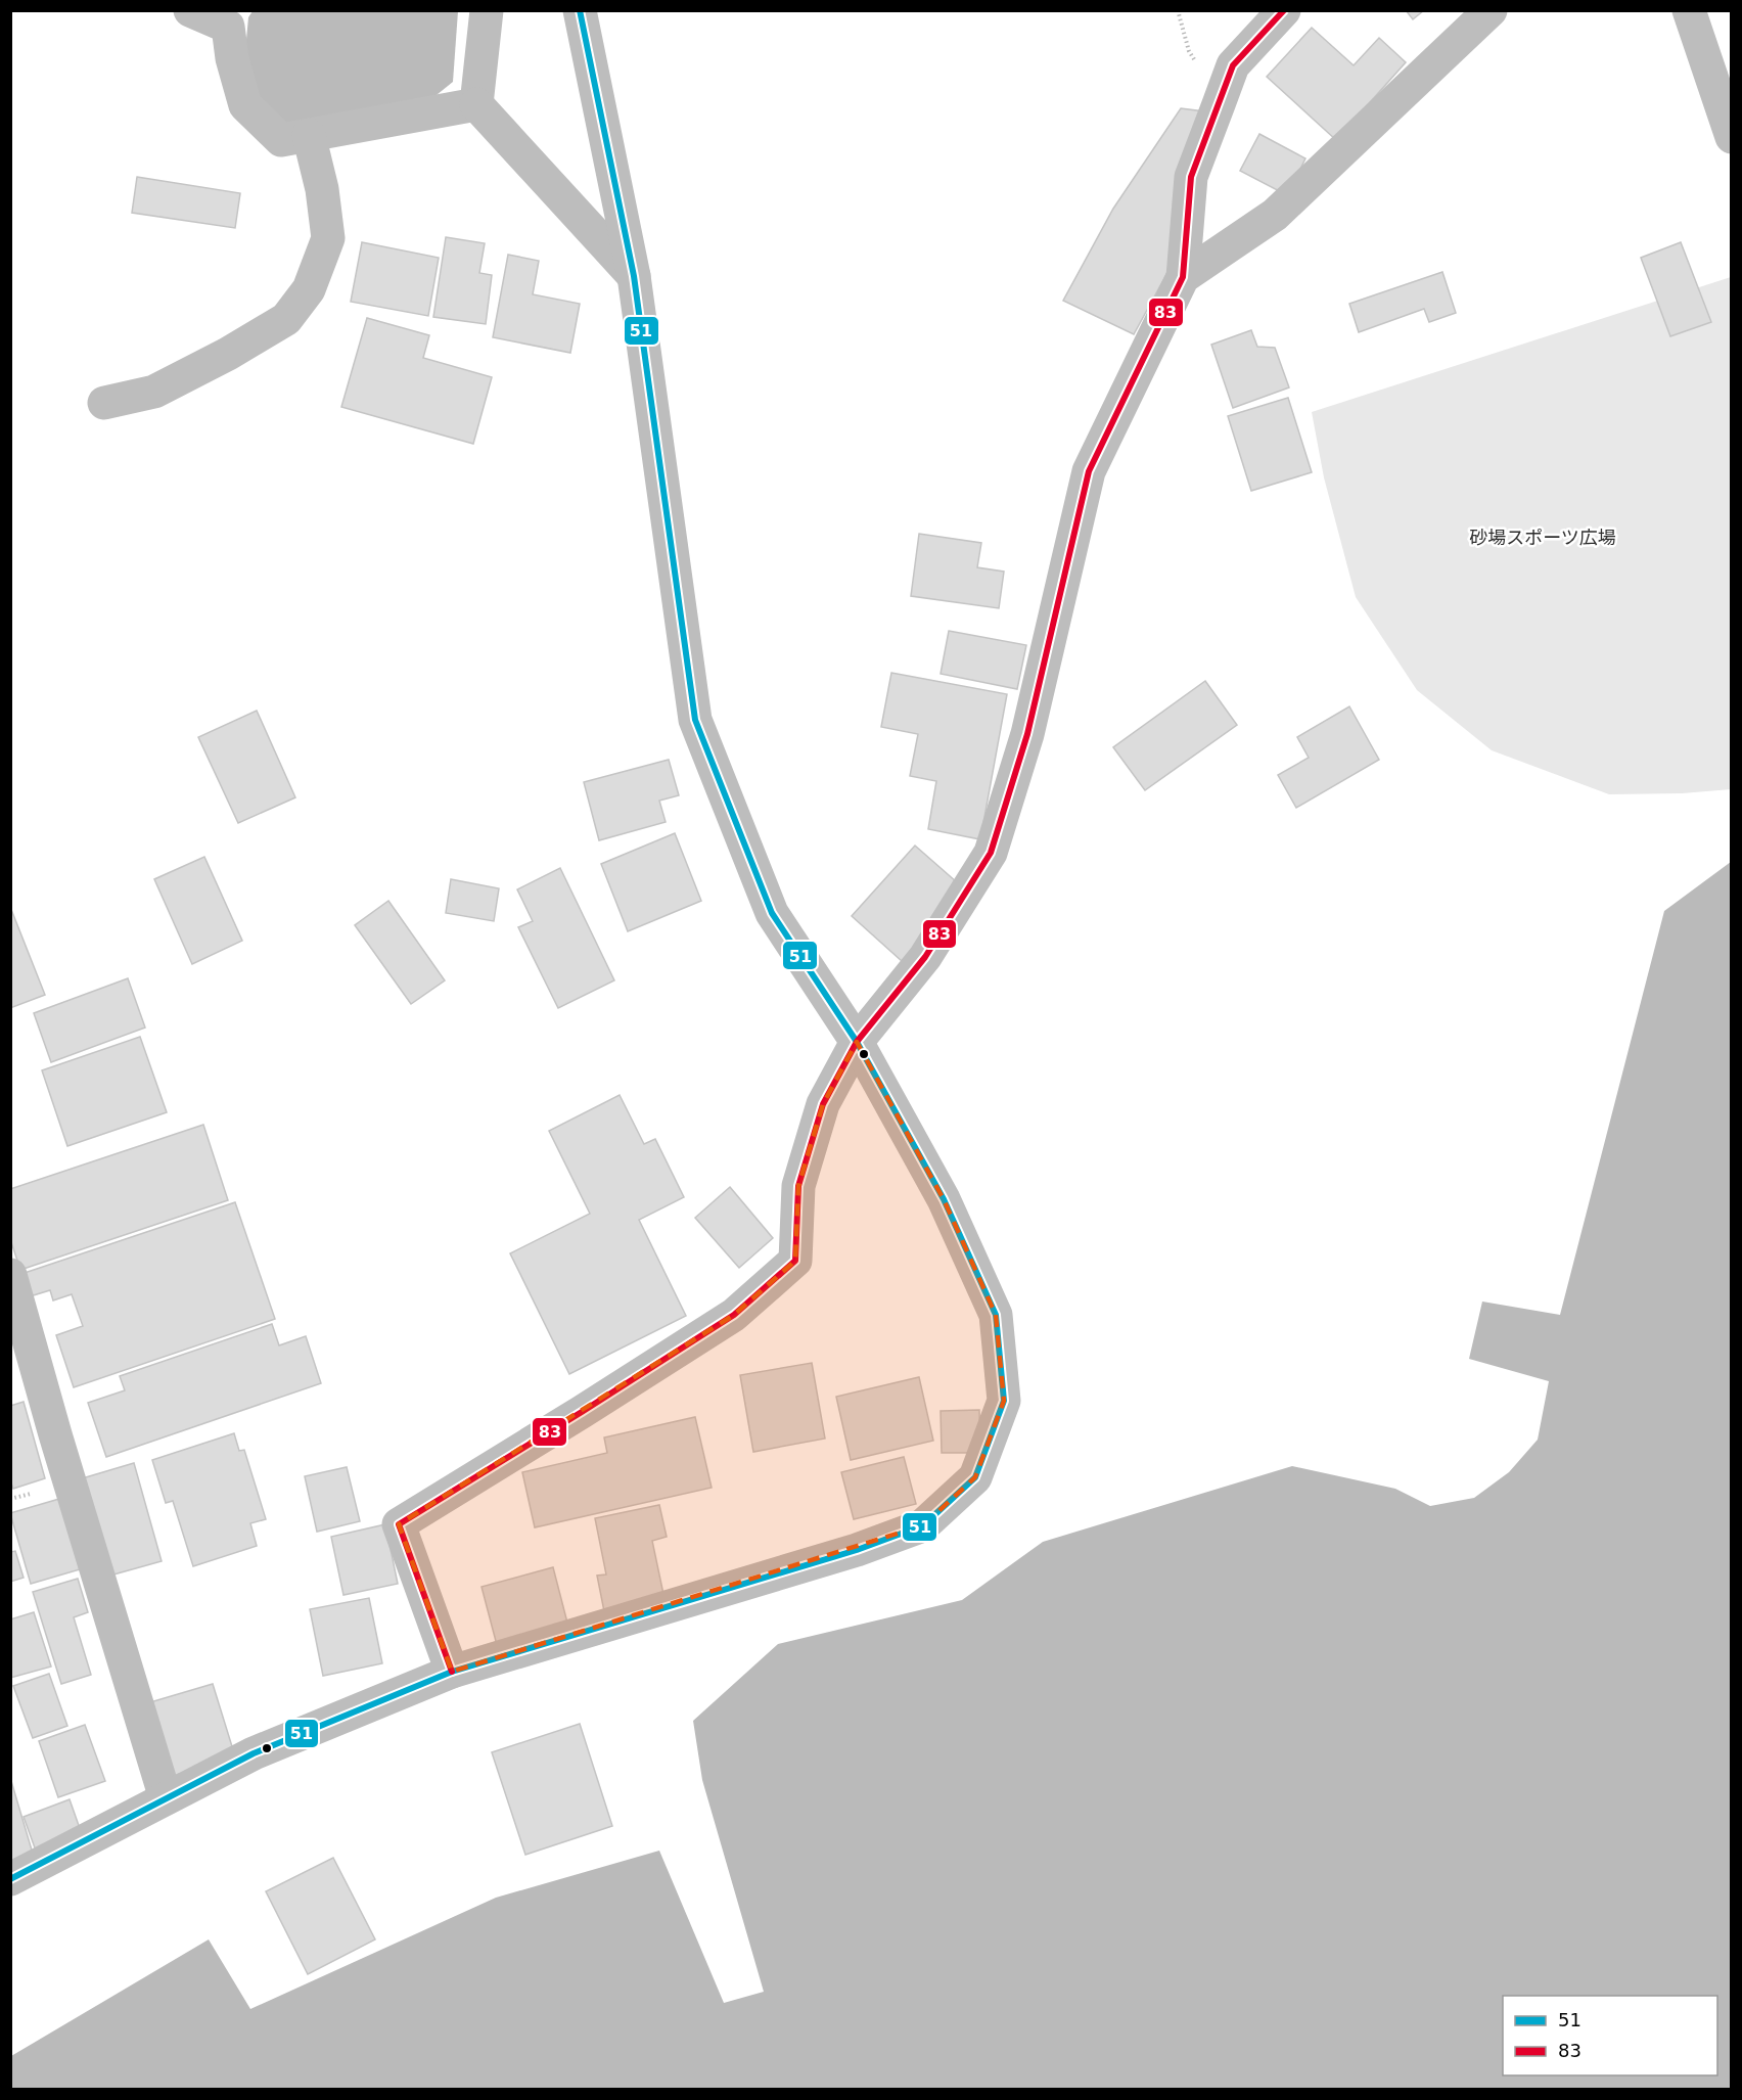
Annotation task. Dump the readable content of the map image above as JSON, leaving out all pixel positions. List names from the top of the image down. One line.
{"parks":["砂場スポーツ広場"],"lines":["transit line 51","transit line 83"],"legend":["51","83"]}
